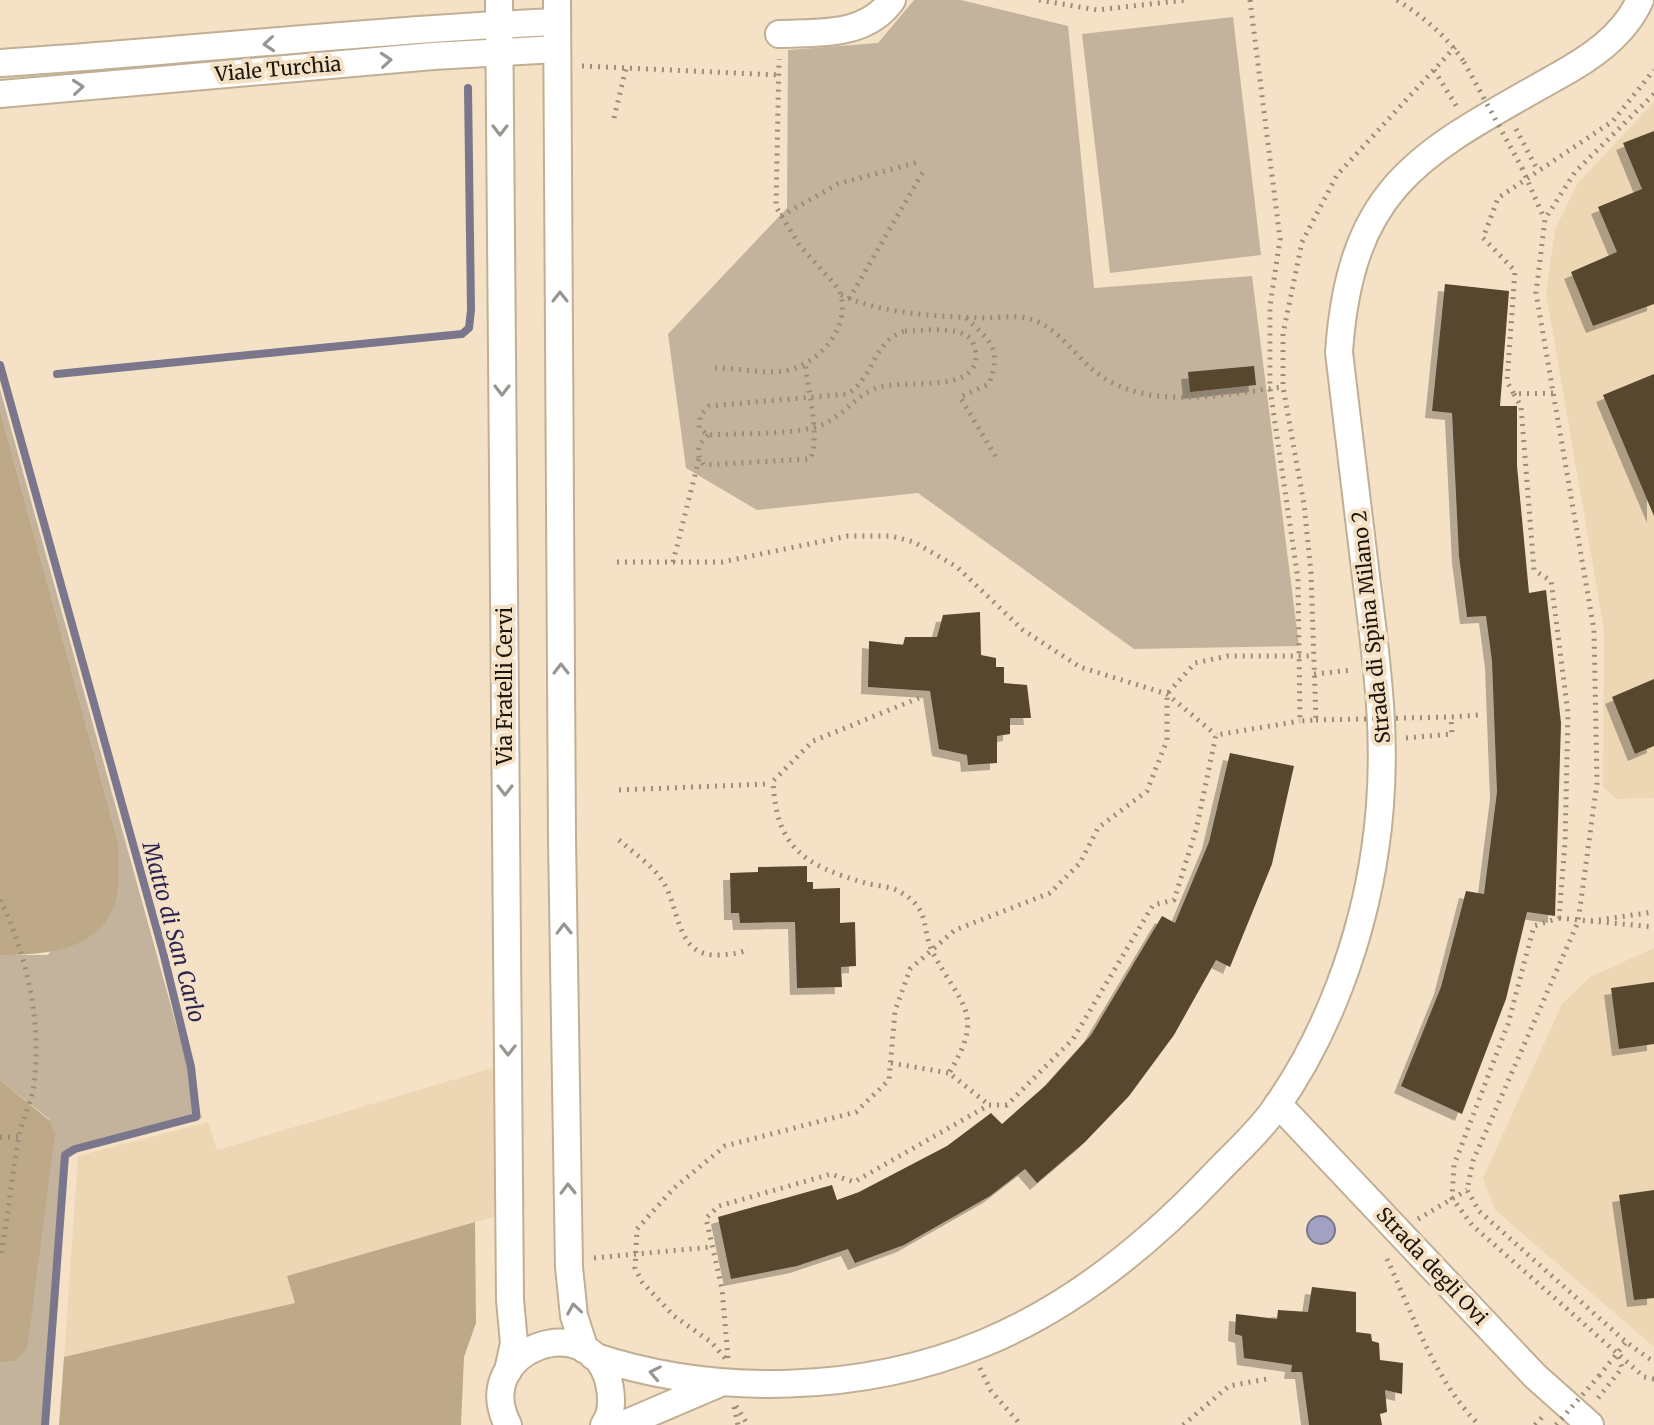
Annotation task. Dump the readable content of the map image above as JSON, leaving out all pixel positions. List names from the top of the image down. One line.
{"streets":{"street":["Viale Turchia","Strada di Spina Milano 2","Via Fratelli Cervi","Strada degli Ovi"]},"crossings":[["Viale Turchia","Via Fratelli Cervi"],["Strada di Spina Milano 2","Via Fratelli Cervi"],["Strada di Spina Milano 2","Strada degli Ovi"]],"water":["Matto di San Carlo"]}
